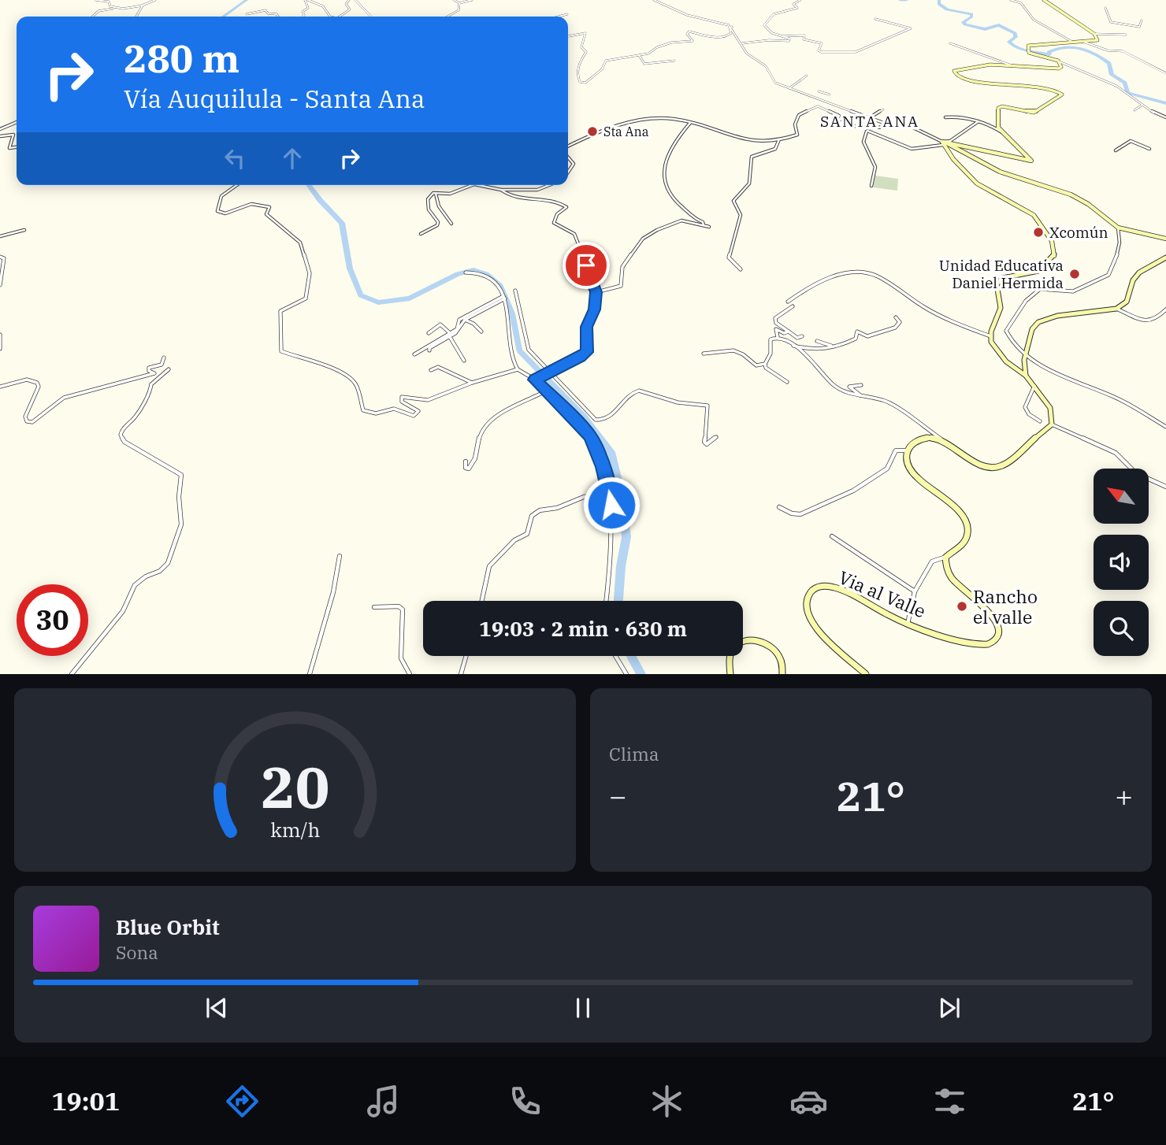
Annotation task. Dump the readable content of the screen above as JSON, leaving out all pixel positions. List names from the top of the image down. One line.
{"streets":{"street":["Via al Valle"]},"districts":["SANTA ANA"],"places":["Sta Ana","Xcomún","Unidad Educativa Daniel Hermida","Rancho el valle"],"north":"top left","page":{"turn":["280 m","Vía Auquilula - Santa Ana"],"limit":"30","trip":"19:03 · 2 min · 630 m","tile":"Clima","heat":["−","21°","+"],"song":["Blue Orbit","Sona"],"tabs":["19:01","21°"],"gauge":["20","km/h"]}}
